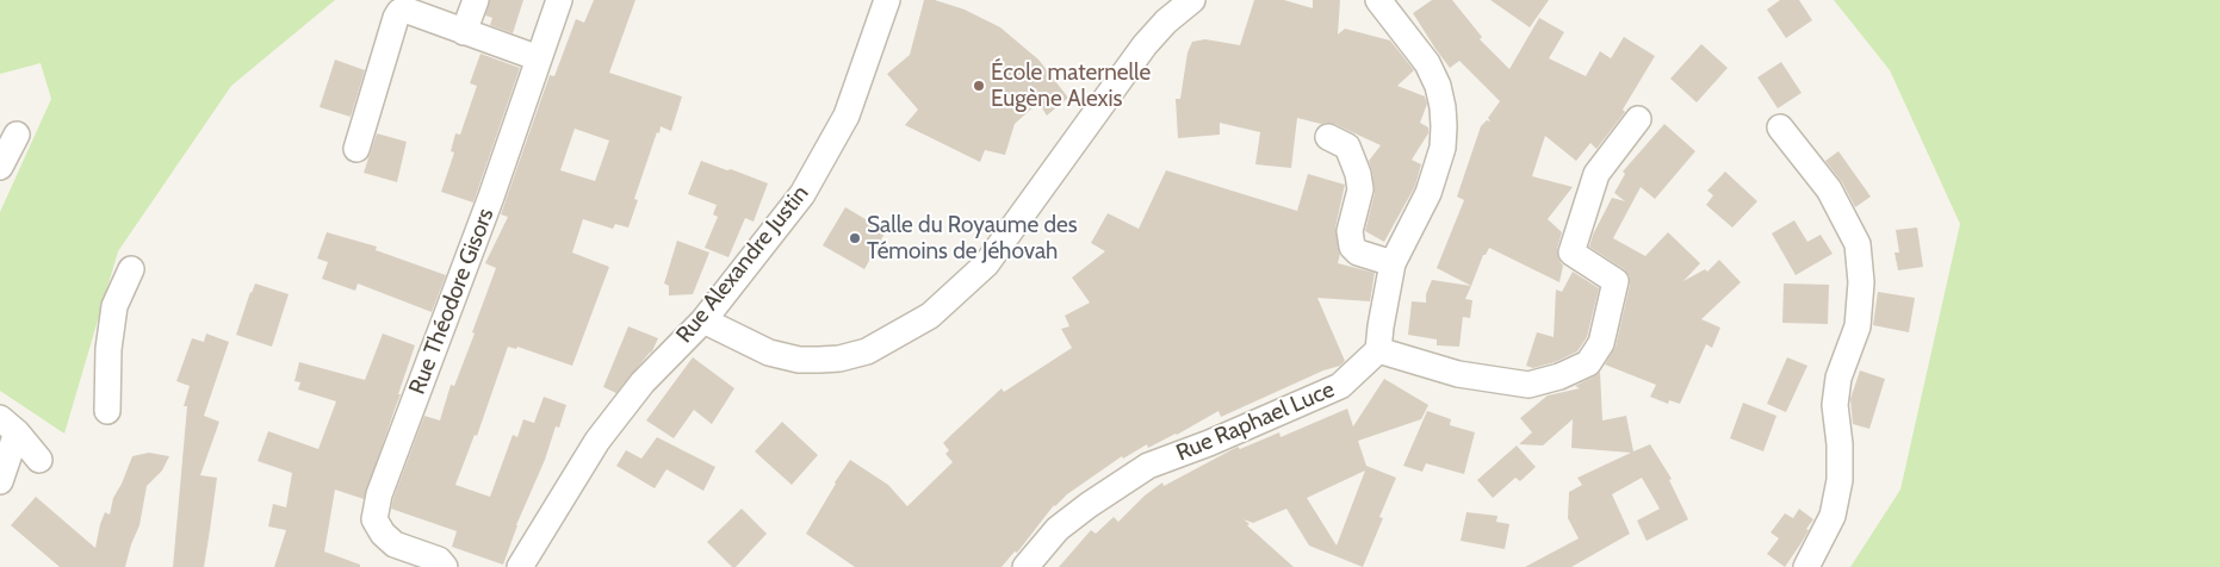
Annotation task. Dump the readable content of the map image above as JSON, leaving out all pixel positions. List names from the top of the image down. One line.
{"streets":{"street":["Rue Alexandre Justin","Rue Théodore Gisors","Rue Raphael Luce"]},"places":["École maternelle Eugène Alexis","Salle du Royaume des Témoins de Jéhovah"]}
